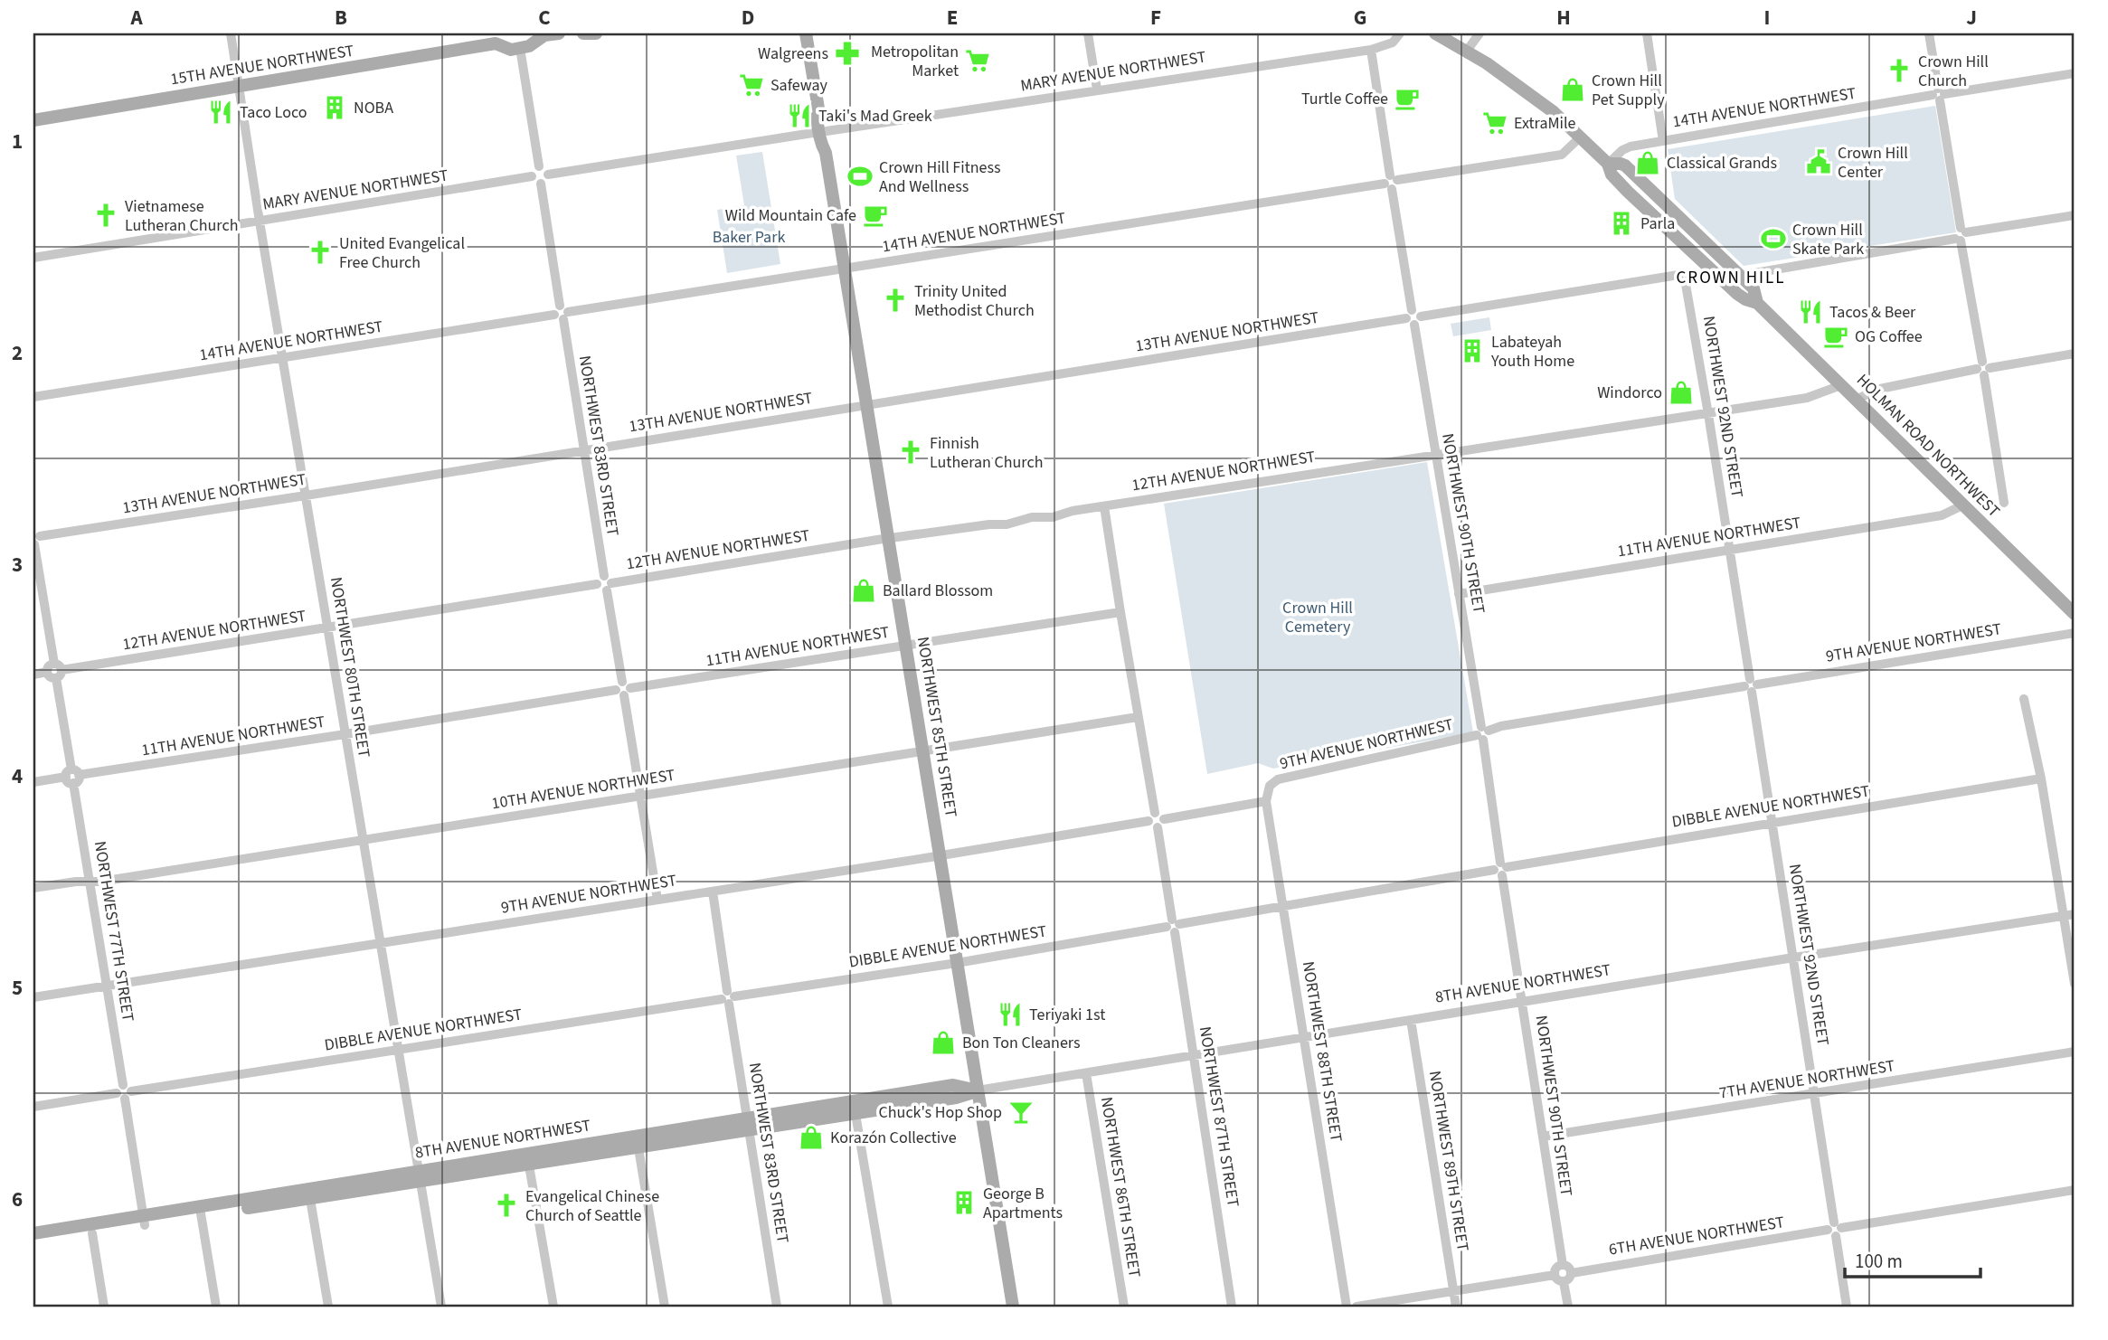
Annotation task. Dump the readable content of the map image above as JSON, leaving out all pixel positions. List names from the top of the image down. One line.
{"streets":{"main road":["15TH AVENUE NORTHWEST","HOLMAN ROAD NORTHWEST","NORTHWEST 85TH STREET","8TH AVENUE NORTHWEST"],"street":["MARY AVENUE NORTHWEST","14TH AVENUE NORTHWEST","13TH AVENUE NORTHWEST","NORTHWEST 92ND STREET","NORTHWEST 83RD STREET","12TH AVENUE NORTHWEST","NORTHWEST 90TH STREET","11TH AVENUE NORTHWEST","9TH AVENUE NORTHWEST","NORTHWEST 80TH STREET","10TH AVENUE NORTHWEST","DIBBLE AVENUE NORTHWEST","NORTHWEST 77TH STREET","NORTHWEST 88TH STREET","7TH AVENUE NORTHWEST","NORTHWEST 87TH STREET","NORTHWEST 89TH STREET","NORTHWEST 86TH STREET","6TH AVENUE NORTHWEST"]},"crossings":[["15TH AVENUE NORTHWEST","NORTHWEST 80TH STREET"],["MARY AVENUE NORTHWEST","NORTHWEST 83RD STREET"],["MARY AVENUE NORTHWEST","NORTHWEST 90TH STREET"],["MARY AVENUE NORTHWEST","NORTHWEST 80TH STREET"],["MARY AVENUE NORTHWEST","NORTHWEST 85TH STREET"],["14TH AVENUE NORTHWEST","NORTHWEST 83RD STREET"],["14TH AVENUE NORTHWEST","HOLMAN ROAD NORTHWEST"],["14TH AVENUE NORTHWEST","NORTHWEST 90TH STREET"],["14TH AVENUE NORTHWEST","NORTHWEST 80TH STREET"],["14TH AVENUE NORTHWEST","NORTHWEST 85TH STREET"],["13TH AVENUE NORTHWEST","NORTHWEST 92ND STREET"],["13TH AVENUE NORTHWEST","NORTHWEST 83RD STREET"],["13TH AVENUE NORTHWEST","NORTHWEST 90TH STREET"],["13TH AVENUE NORTHWEST","NORTHWEST 80TH STREET"],["13TH AVENUE NORTHWEST","NORTHWEST 85TH STREET"],["13TH AVENUE NORTHWEST","NORTHWEST 77TH STREET"],["NORTHWEST 92ND STREET","12TH AVENUE NORTHWEST"],["NORTHWEST 92ND STREET","11TH AVENUE NORTHWEST"],["NORTHWEST 92ND STREET","9TH AVENUE NORTHWEST"],["NORTHWEST 92ND STREET","DIBBLE AVENUE NORTHWEST"],["NORTHWEST 92ND STREET","8TH AVENUE NORTHWEST"],["NORTHWEST 92ND STREET","7TH AVENUE NORTHWEST"],["NORTHWEST 92ND STREET","6TH AVENUE NORTHWEST"],["NORTHWEST 83RD STREET","12TH AVENUE NORTHWEST"],["NORTHWEST 83RD STREET","11TH AVENUE NORTHWEST"],["NORTHWEST 83RD STREET","9TH AVENUE NORTHWEST"],["NORTHWEST 83RD STREET","10TH AVENUE NORTHWEST"],["NORTHWEST 83RD STREET","DIBBLE AVENUE NORTHWEST"],["NORTHWEST 83RD STREET","8TH AVENUE NORTHWEST"],["HOLMAN ROAD NORTHWEST","12TH AVENUE NORTHWEST"],["HOLMAN ROAD NORTHWEST","11TH AVENUE NORTHWEST"],["12TH AVENUE NORTHWEST","NORTHWEST 90TH STREET"],["12TH AVENUE NORTHWEST","NORTHWEST 80TH STREET"],["12TH AVENUE NORTHWEST","NORTHWEST 85TH STREET"],["12TH AVENUE NORTHWEST","NORTHWEST 77TH STREET"],["12TH AVENUE NORTHWEST","NORTHWEST 87TH STREET"],["NORTHWEST 90TH STREET","11TH AVENUE NORTHWEST"],["NORTHWEST 90TH STREET","9TH AVENUE NORTHWEST"],["NORTHWEST 90TH STREET","DIBBLE AVENUE NORTHWEST"],["NORTHWEST 90TH STREET","8TH AVENUE NORTHWEST"],["NORTHWEST 90TH STREET","7TH AVENUE NORTHWEST"],["NORTHWEST 90TH STREET","6TH AVENUE NORTHWEST"],["11TH AVENUE NORTHWEST","NORTHWEST 80TH STREET"],["11TH AVENUE NORTHWEST","NORTHWEST 85TH STREET"],["11TH AVENUE NORTHWEST","NORTHWEST 77TH STREET"],["11TH AVENUE NORTHWEST","NORTHWEST 87TH STREET"],["9TH AVENUE NORTHWEST","NORTHWEST 80TH STREET"],["9TH AVENUE NORTHWEST","NORTHWEST 85TH STREET"],["9TH AVENUE NORTHWEST","NORTHWEST 77TH STREET"],["9TH AVENUE NORTHWEST","NORTHWEST 88TH STREET"],["9TH AVENUE NORTHWEST","NORTHWEST 87TH STREET"],["NORTHWEST 80TH STREET","10TH AVENUE NORTHWEST"],["NORTHWEST 80TH STREET","DIBBLE AVENUE NORTHWEST"],["NORTHWEST 80TH STREET","8TH AVENUE NORTHWEST"],["NORTHWEST 85TH STREET","10TH AVENUE NORTHWEST"],["NORTHWEST 85TH STREET","DIBBLE AVENUE NORTHWEST"],["NORTHWEST 85TH STREET","8TH AVENUE NORTHWEST"],["10TH AVENUE NORTHWEST","NORTHWEST 77TH STREET"],["10TH AVENUE NORTHWEST","NORTHWEST 87TH STREET"],["DIBBLE AVENUE NORTHWEST","NORTHWEST 77TH STREET"],["DIBBLE AVENUE NORTHWEST","NORTHWEST 88TH STREET"],["DIBBLE AVENUE NORTHWEST","NORTHWEST 87TH STREET"],["NORTHWEST 77TH STREET","8TH AVENUE NORTHWEST"],["8TH AVENUE NORTHWEST","NORTHWEST 88TH STREET"],["8TH AVENUE NORTHWEST","NORTHWEST 87TH STREET"],["8TH AVENUE NORTHWEST","NORTHWEST 89TH STREET"],["8TH AVENUE NORTHWEST","NORTHWEST 86TH STREET"]],"districts":["CROWN HILL"],"parks":["Baker Park","Crown Hill Cemetery"],"places":{"pharmacy":["Walgreens"],"supermarket":["Metropolitan Market","Safeway","ExtraMile"],"church":["Crown Hill Church","Vietnamese Lutheran Church","United Evangelical Free Church","Trinity United Methodist Church","Finnish Lutheran Church","Evangelical Chinese Church of Seattle"],"shop":["Crown Hill Pet Supply","Classical Grands","Windorco","Ballard Blossom","Bon Ton Cleaners","Korazón Collective"],"cafe":["Turtle Coffee","Wild Mountain Cafe","OG Coffee"],"building":["NOBA","Parla","Labateyah Youth Home","George B Apartments"],"restaurant":["Taco Loco","Taki's Mad Greek","Tacos & Beer","Teriyaki 1st"],"public building":["Crown Hill Center"],"sports":["Crown Hill Fitness And Wellness","Crown Hill Skate Park"],"bar":["Chuck's Hop Shop"]},"scale_bar":"100 m","grid":{"columns":["A","B","C","D","E","F","G","H","I","J"],"rows":["1","2","3","4","5","6"]}}
